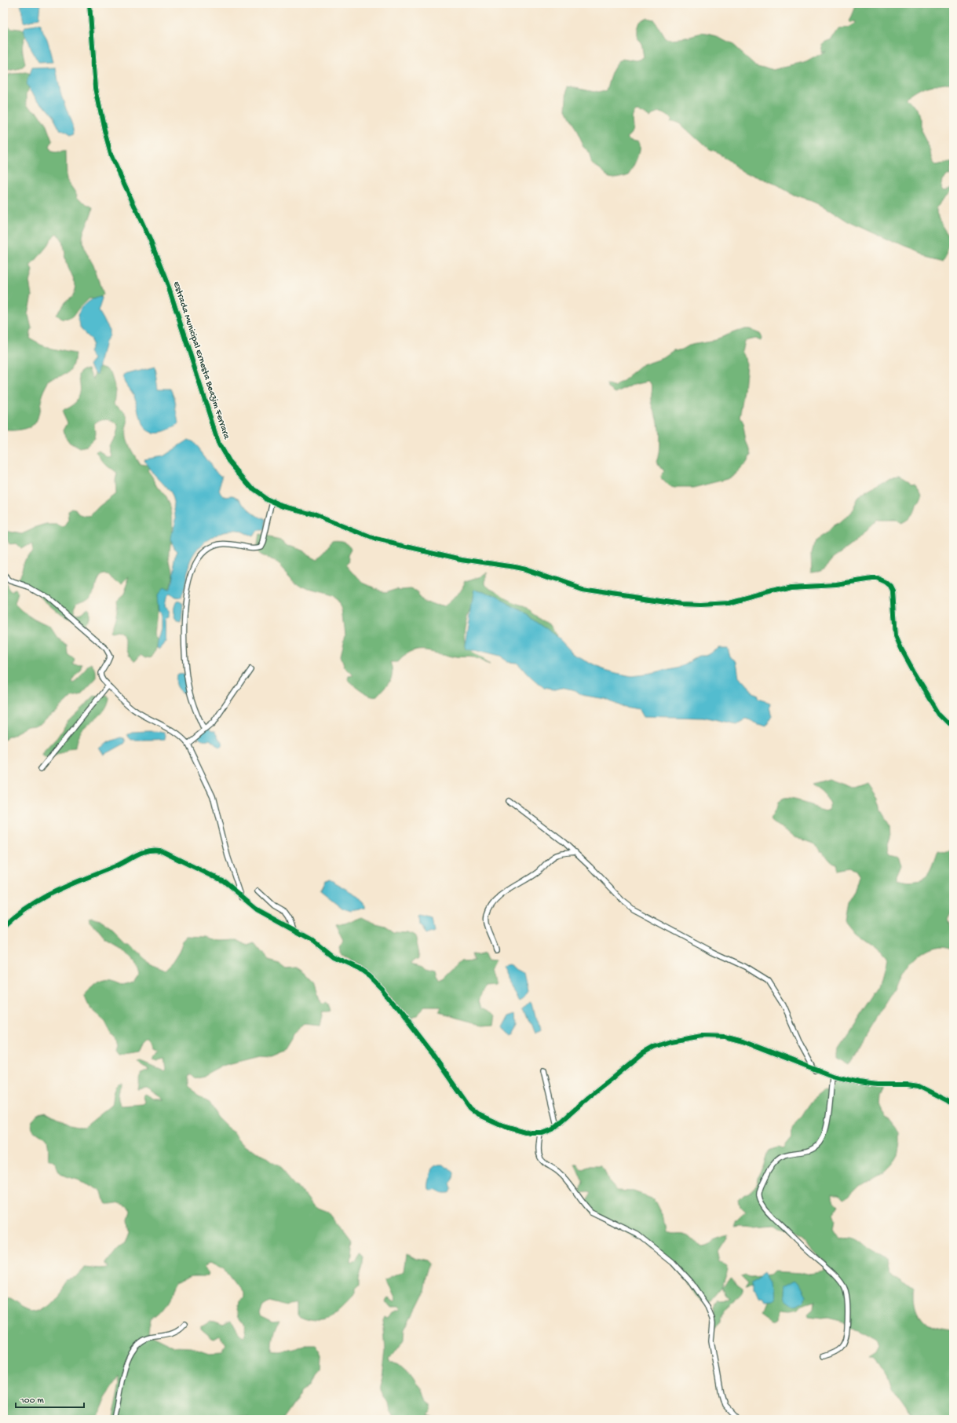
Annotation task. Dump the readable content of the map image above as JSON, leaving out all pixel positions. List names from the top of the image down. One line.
{"streets":{"street":["Estrada Municipal Ernesta Beazim Ferrara"]},"scale_bar":"100 m"}
